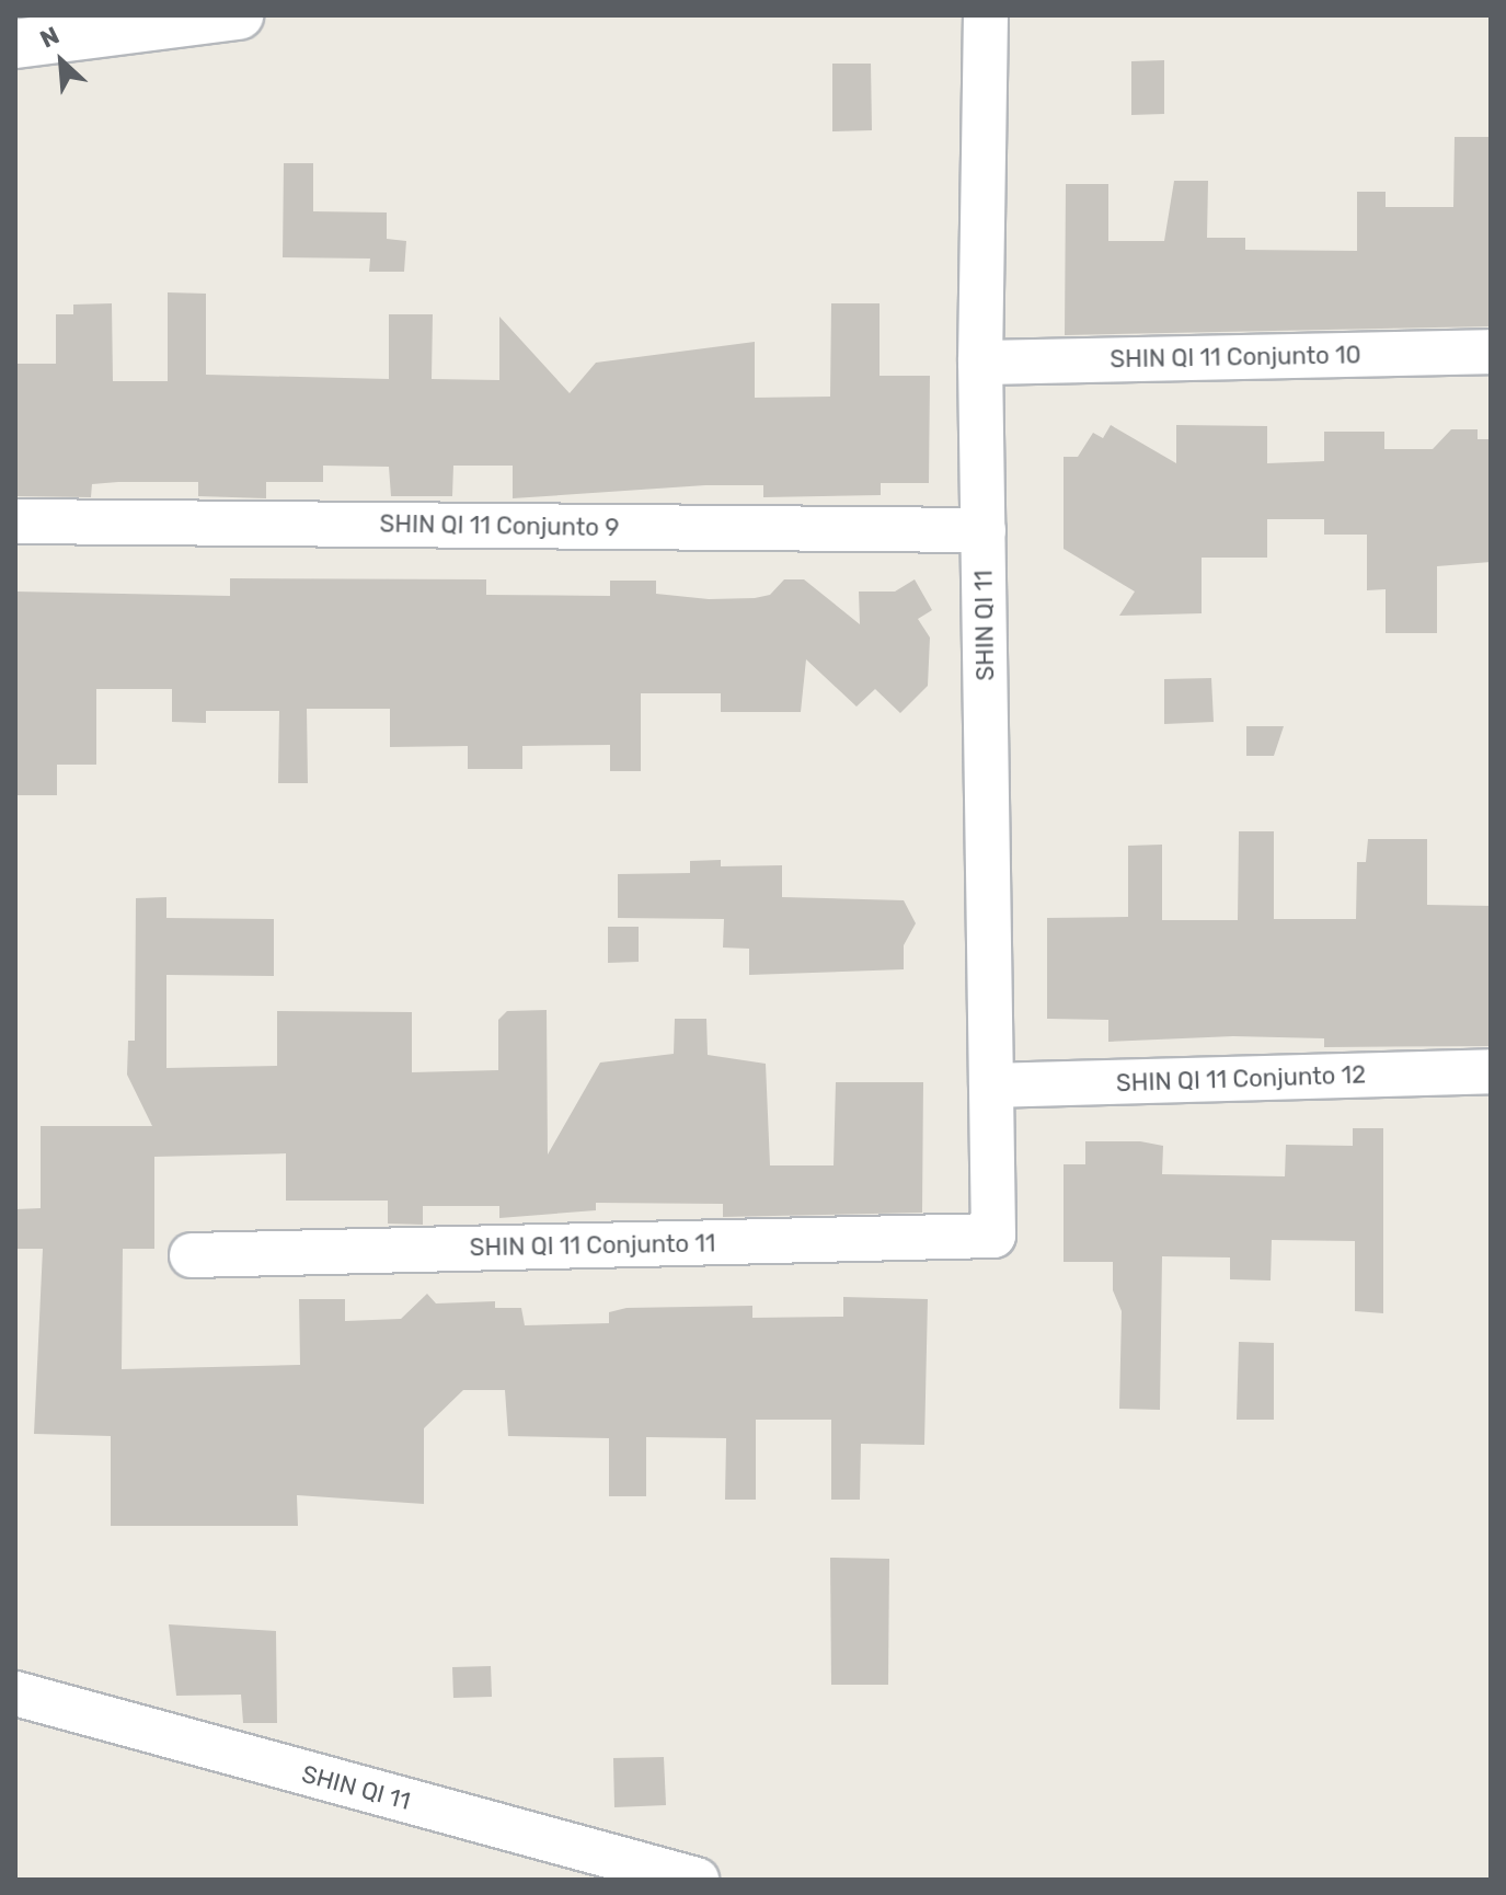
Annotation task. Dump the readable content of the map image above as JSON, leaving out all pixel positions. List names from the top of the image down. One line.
{"streets":{"street":["SHIN QI 11 Conjunto 10","SHIN QI 11 Conjunto 9","SHIN QI 11","SHIN QI 11 Conjunto 12","SHIN QI 11 Conjunto 11"]},"crossings":[["SHIN QI 11 Conjunto 10","SHIN QI 11"],["SHIN QI 11 Conjunto 9","SHIN QI 11"],["SHIN QI 11","SHIN QI 11 Conjunto 12"],["SHIN QI 11","SHIN QI 11 Conjunto 11"]],"north":"top left"}
